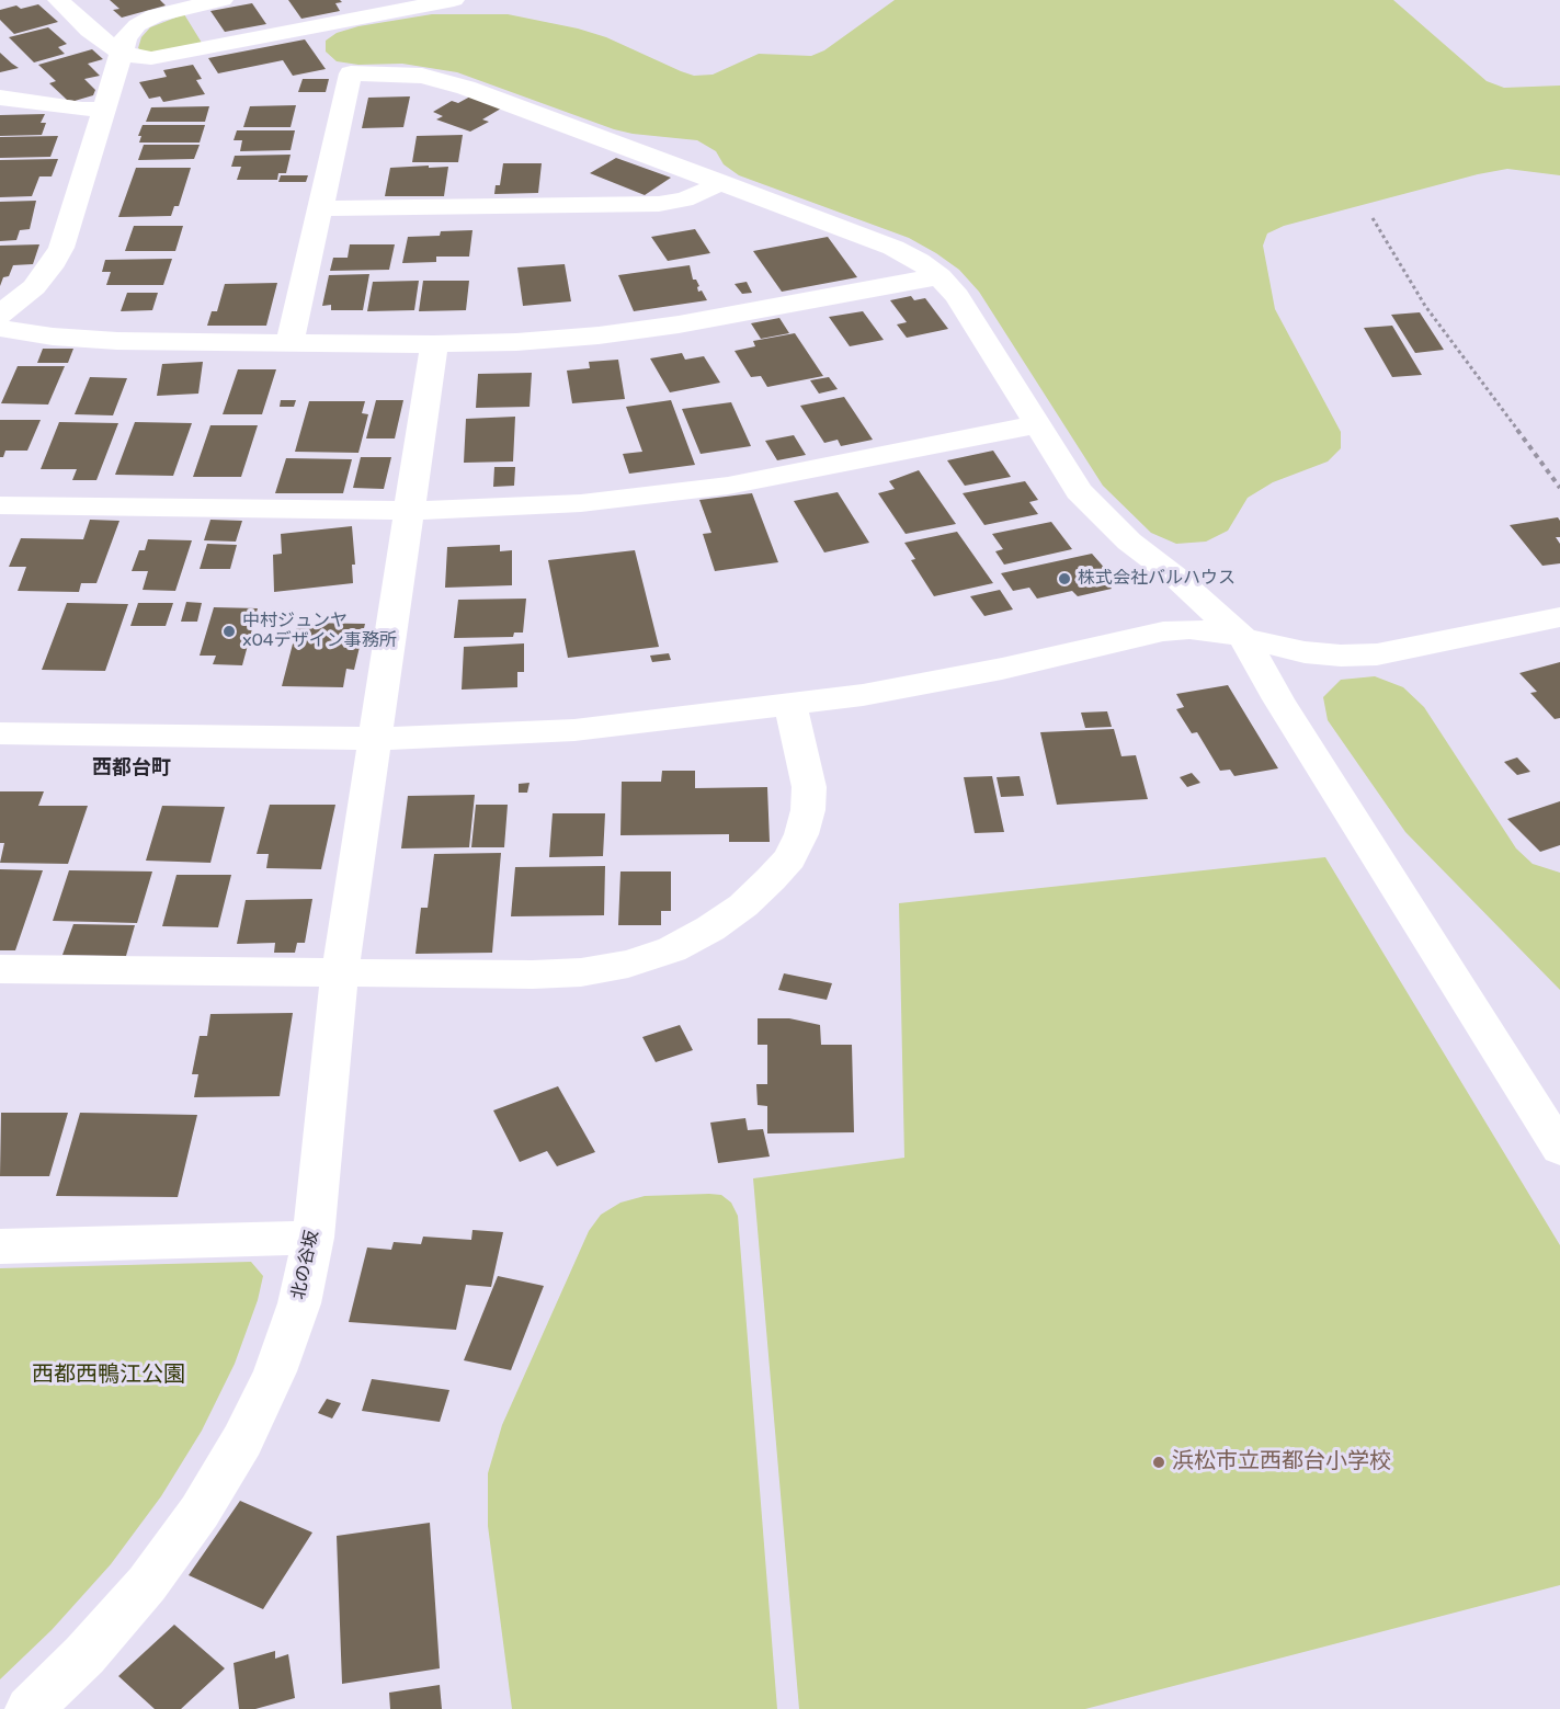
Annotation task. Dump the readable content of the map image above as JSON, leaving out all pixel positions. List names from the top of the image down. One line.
{"streets":{"street":["北の谷坂"]},"districts":["西都台町"],"parks":["西都西鴨江公園"],"places":["株式会社バルハウス","中村ジュンヤ x04デザイン事務所","浜松市立西都台小学校"]}
